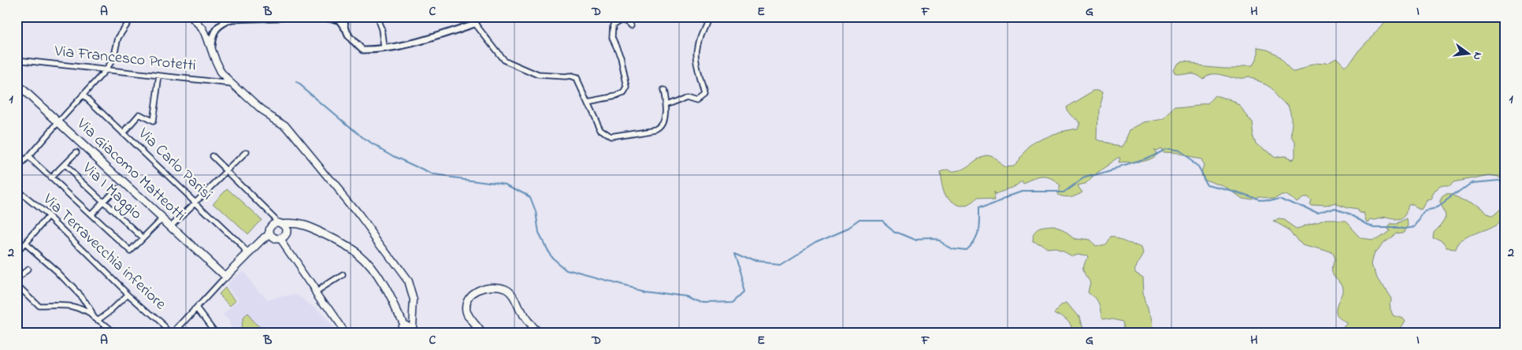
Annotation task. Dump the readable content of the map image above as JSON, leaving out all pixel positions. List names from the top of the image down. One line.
{"streets":{"main road":["Via Giacomo Matteotti"],"street":["Via Francesco Protetti","Via Carlo Parisi","Via I Maggio","Via Terravecchia inferiore"]},"north":"right","grid":{"columns":["A","B","C","D","E","F","G","H","I"],"rows":["1","2"]}}
